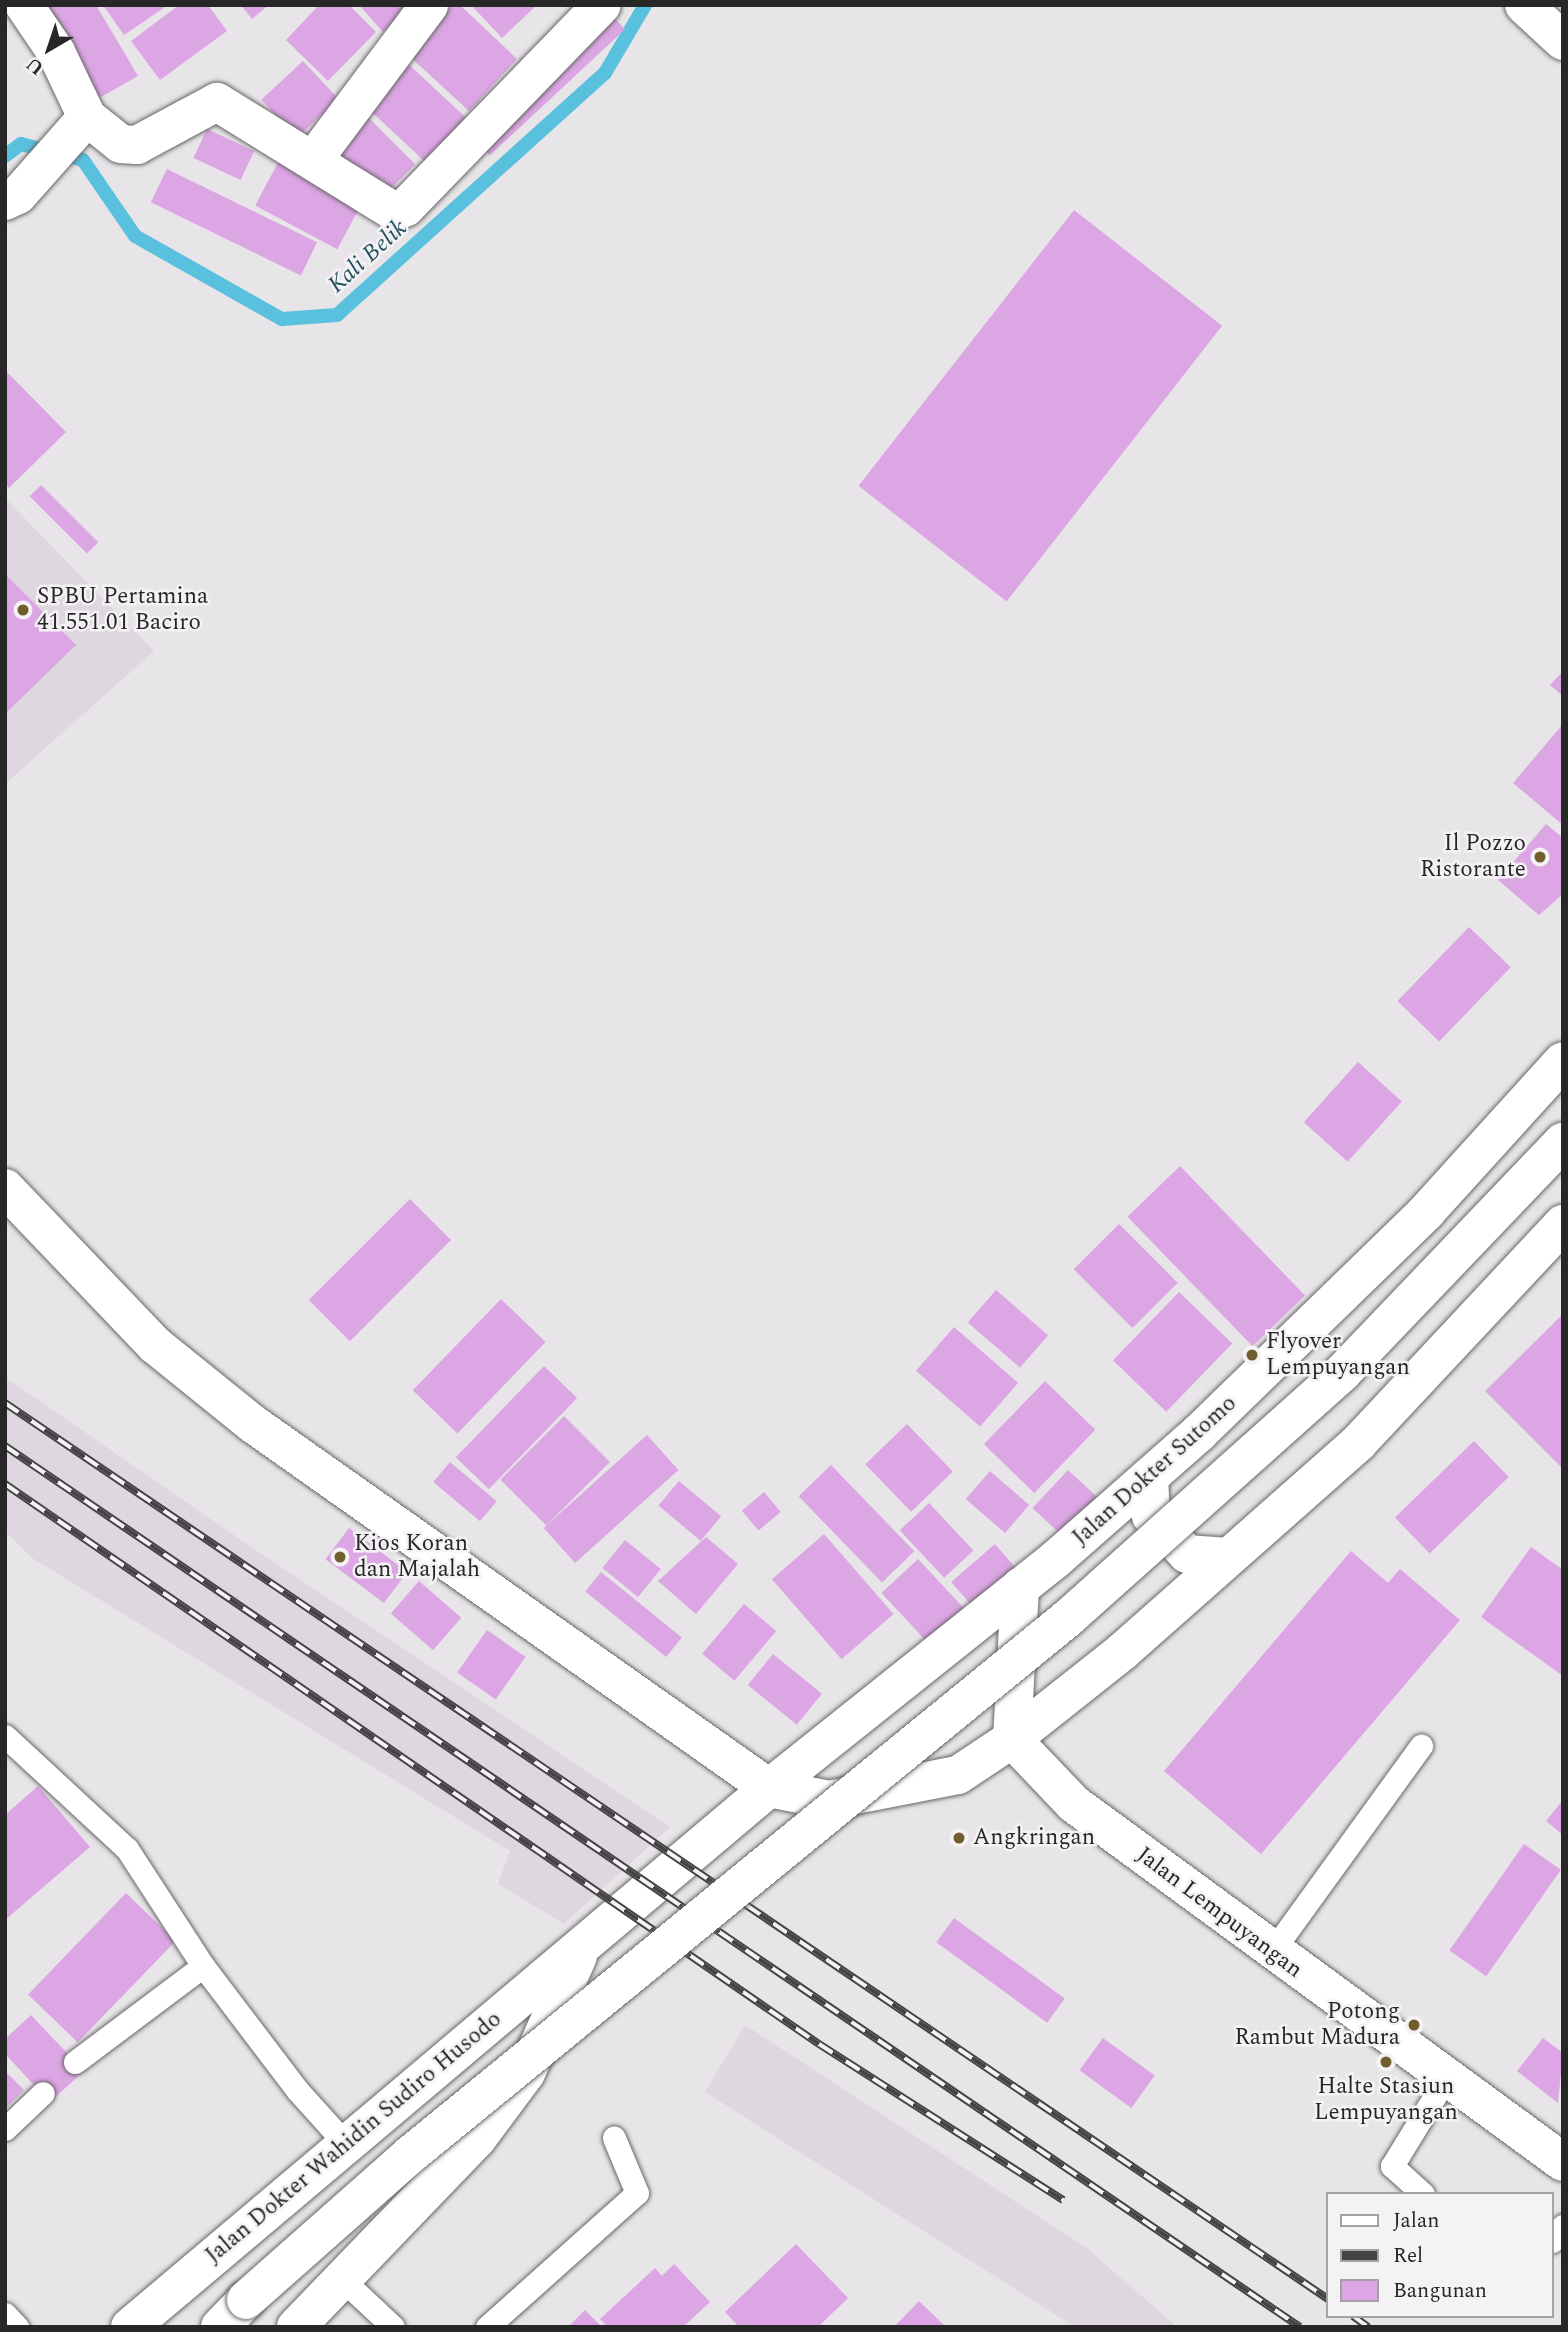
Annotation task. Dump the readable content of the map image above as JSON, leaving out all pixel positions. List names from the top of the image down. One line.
{"streets":{"street":["Jalan Dokter Sutomo","Jalan Lempuyangan","Jalan Dokter Wahidin Sudiro Husodo"]},"crossings":[["Jalan Dokter Sutomo","Jalan Dokter Wahidin Sudiro Husodo"]],"water":["Kali Belik"],"places":["SPBU Pertamina 41.551.01 Baciro","Il Pozzo Ristorante","Flyover Lempuyangan","Kios Koran dan Majalah","Angkringan","Potong Rambut Madura","Halte Stasiun Lempuyangan"],"legend":["Jalan","Rel","Bangunan"],"north":"bottom left"}
